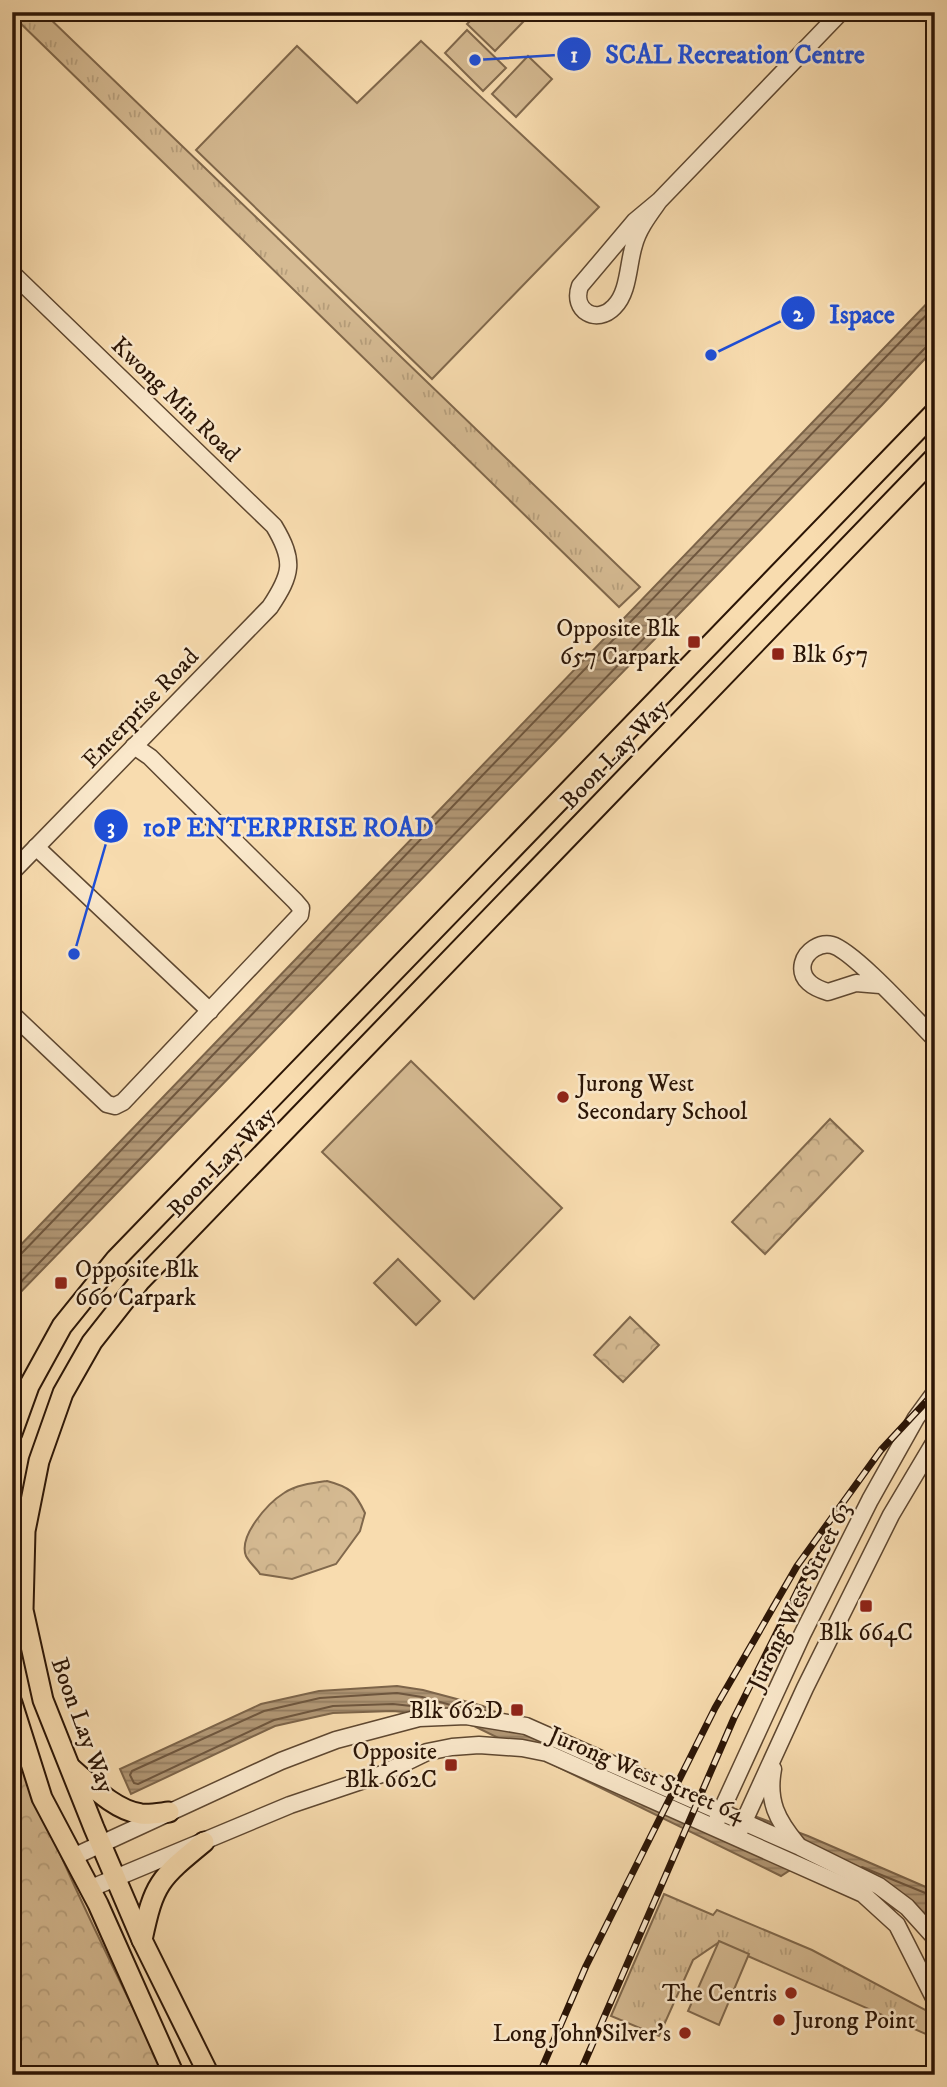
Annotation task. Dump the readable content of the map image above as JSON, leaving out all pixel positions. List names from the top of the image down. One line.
{"streets":{"main road":["Boon Lay Way"],"street":["Kwong Min Road","Enterprise Road","Jurong West Street 63","Jurong West Street 64"]},"crossings":[["Kwong Min Road","Enterprise Road"],["Boon Lay Way","Jurong West Street 64"],["Jurong West Street 63","Jurong West Street 64"]],"places":{"other":["SCAL Recreation Centre","Ispace","10P ENTERPRISE ROAD","Jurong West Secondary School","The Centris","Jurong Point","Long John Silver's"],"transit":["Opposite Blk 657 Carpark","Blk 657","Opposite Blk 660 Carpark","Blk 664C","Blk 662D","Opposite Blk 662C"]}}
